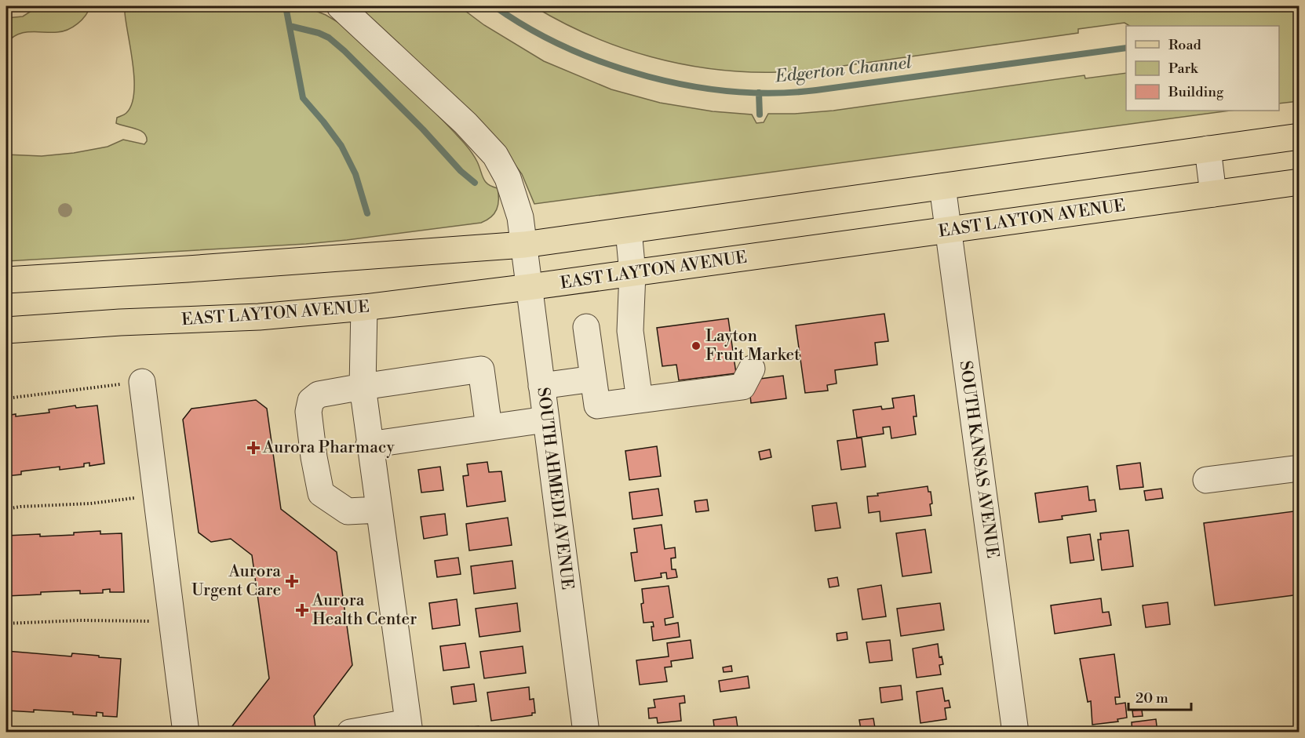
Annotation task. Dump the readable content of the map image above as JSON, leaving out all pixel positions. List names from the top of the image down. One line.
{"streets":{"main road":["EAST LAYTON AVENUE"],"street":["SOUTH KANSAS AVENUE","SOUTH AHMEDI AVENUE"]},"crossings":[["EAST LAYTON AVENUE","SOUTH KANSAS AVENUE"],["EAST LAYTON AVENUE","SOUTH AHMEDI AVENUE"]],"water":["Edgerton Channel"],"places":{"other":["Layton Fruit Market"],"health":["Aurora Pharmacy","Aurora Urgent Care","Aurora Health Center"]},"legend":["Road","Park","Building"],"scale_bar":"20 m"}
